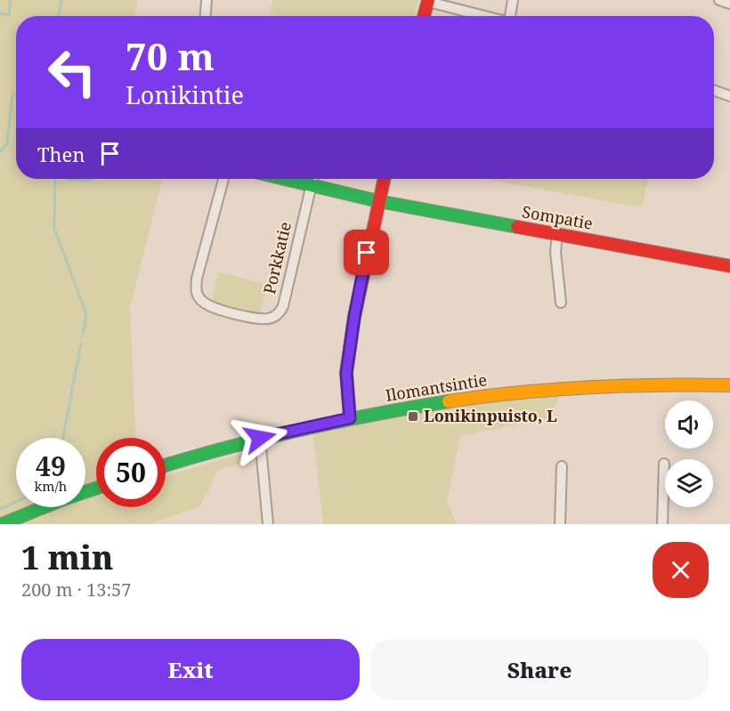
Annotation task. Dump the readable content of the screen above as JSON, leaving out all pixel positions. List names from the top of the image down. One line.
{"streets":{"street":["Sompatie","Porkkatie","Ilomantsintie"]},"places":{"transit":["Lonikinpuisto, L"]},"page":{"turn":["70 m","Lonikintie"],"then":"Then","speed":"49 km/h","limit":"50","heading":["1 min","200 m · 13:57"],"buttons":["Exit","Share"]}}
